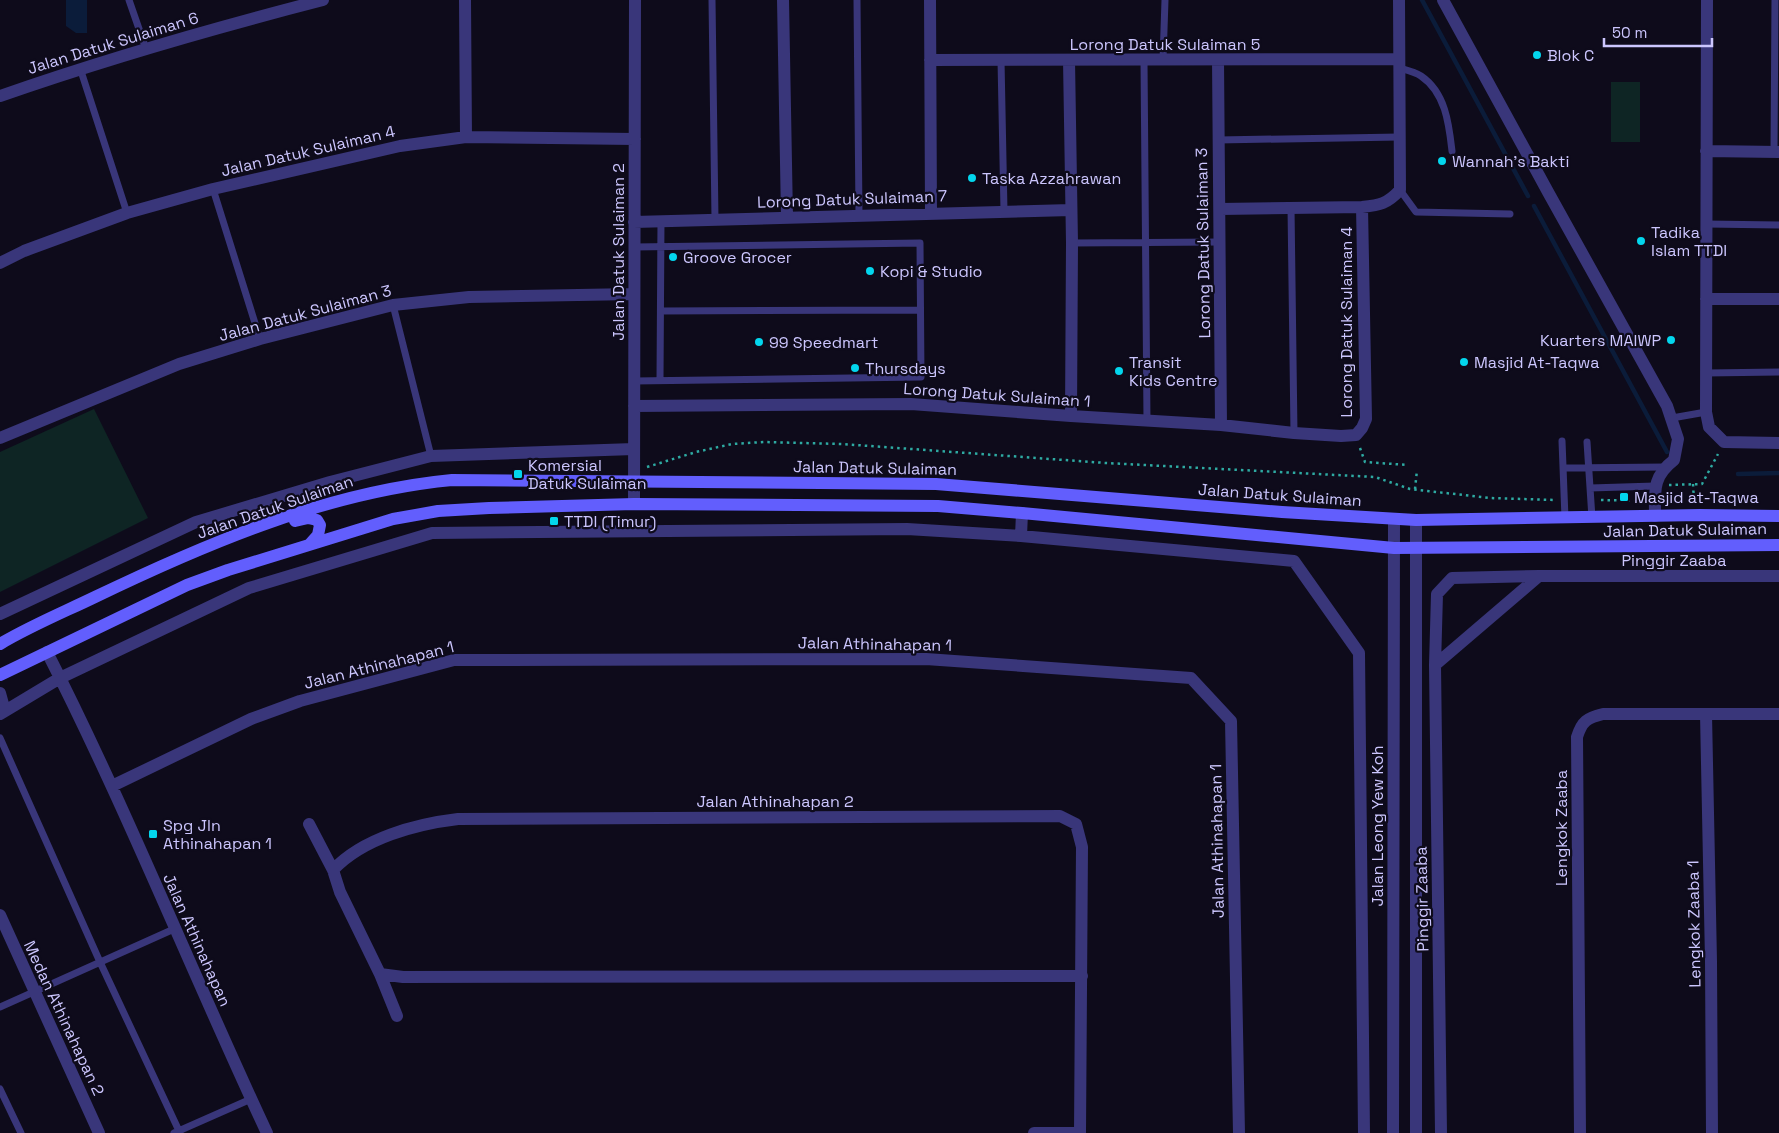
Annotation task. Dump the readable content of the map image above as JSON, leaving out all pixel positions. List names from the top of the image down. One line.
{"streets":{"main road":["Jalan Datuk Sulaiman"],"street":["Jalan Datuk Sulaiman 6","Lorong Datuk Sulaiman 5","Jalan Datuk Sulaiman 4","Lorong Datuk Sulaiman 7","Lorong Datuk Sulaiman 3","Jalan Datuk Sulaiman 2","Jalan Datuk Sulaiman 3","Lorong Datuk Sulaiman 4","Lorong Datuk Sulaiman 1","Pinggir Zaaba","Jalan Athinahapan 1","Jalan Athinahapan 2","Jalan Leong Yew Koh","Lengkok Zaaba","Lengkok Zaaba 1","Jalan Athinahapan","Medan Athinahapan 2"]},"crossings":[["Lorong Datuk Sulaiman 5","Lorong Datuk Sulaiman 3"],["Jalan Datuk Sulaiman 4","Jalan Datuk Sulaiman 2"],["Lorong Datuk Sulaiman 7","Jalan Datuk Sulaiman 2"],["Lorong Datuk Sulaiman 3","Lorong Datuk Sulaiman 1"],["Jalan Datuk Sulaiman 2","Jalan Datuk Sulaiman 3"],["Jalan Datuk Sulaiman 2","Lorong Datuk Sulaiman 1"],["Jalan Datuk Sulaiman 2","Jalan Datuk Sulaiman"],["Lorong Datuk Sulaiman 4","Lorong Datuk Sulaiman 1"],["Jalan Datuk Sulaiman","Jalan Leong Yew Koh"],["Jalan Datuk Sulaiman","Jalan Athinahapan"],["Jalan Athinahapan 1","Jalan Athinahapan"],["Lengkok Zaaba","Lengkok Zaaba 1"]],"places":{"other":["Blok C","Wannah's Bakti","Taska Azzahrawan","Tadika Islam TTDI","Groove Grocer","Kopi & Studio","Kuarters MAIWP","99 Speedmart","Masjid At-Taqwa","Thursdays","Transit Kids Centre"],"transit":["Komersial Datuk Sulaiman","Masjid at-Taqwa","TTDI (Timur)","Spg Jln Athinahapan 1"]},"scale_bar":"50 m"}
